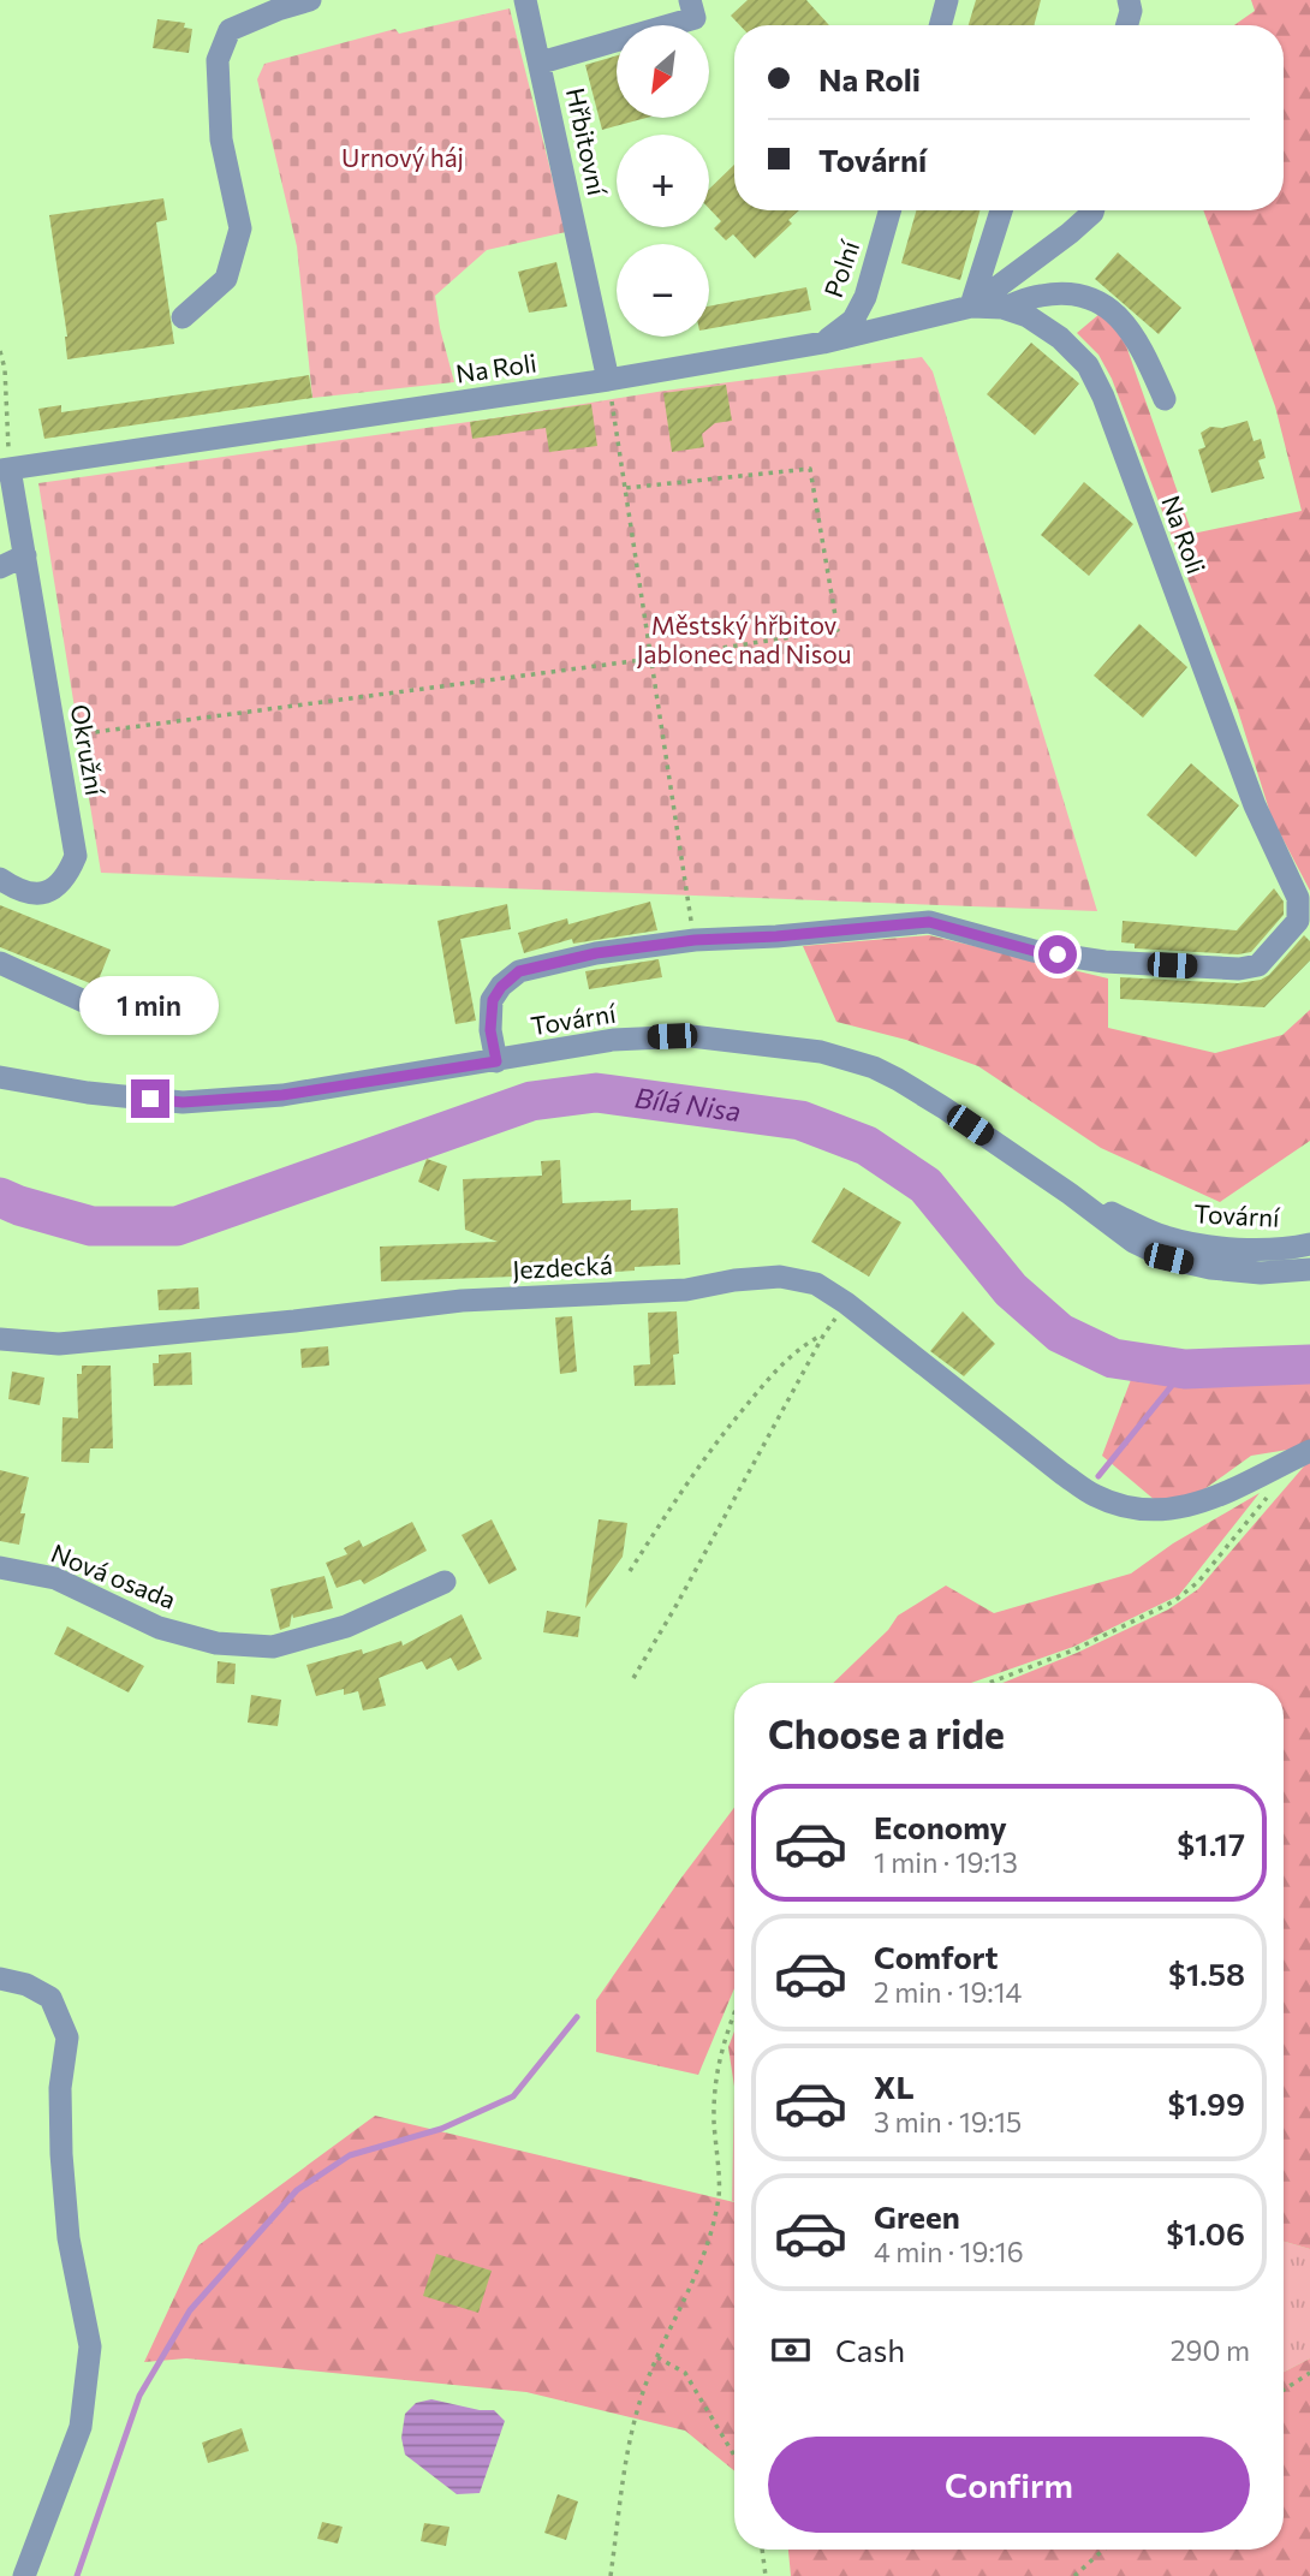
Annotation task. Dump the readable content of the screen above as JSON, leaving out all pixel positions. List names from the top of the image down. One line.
{"streets":{"street":["Hřbitovní","Polní","Na Roli","Okružní","Tovární","Jezdecká","Nová osada"]},"crossings":[["Hřbitovní","Na Roli"],["Polní","Na Roli"],["Na Roli","Okružní"],["Na Roli","Tovární"]],"water":["Bílá Nisa"],"parks":["Urnový háj","Městský hřbitov Jablonec nad Nisou"],"north":"bottom left","page":{"map_buttons":["+","−"],"banner":["Na Roli","Tovární"],"bubble":"1 min","heading":"Choose a ride","list":[{"name":"Economy","note":"1 min · 19:13","value":"$1.17"},{"name":"Comfort","note":"2 min · 19:14","value":"$1.58"},{"name":"XL","note":"3 min · 19:15","value":"$1.99"},{"name":"Green","note":"4 min · 19:16","value":"$1.06"}],"pay":["Cash","290 m"],"buttons":"Confirm"}}
